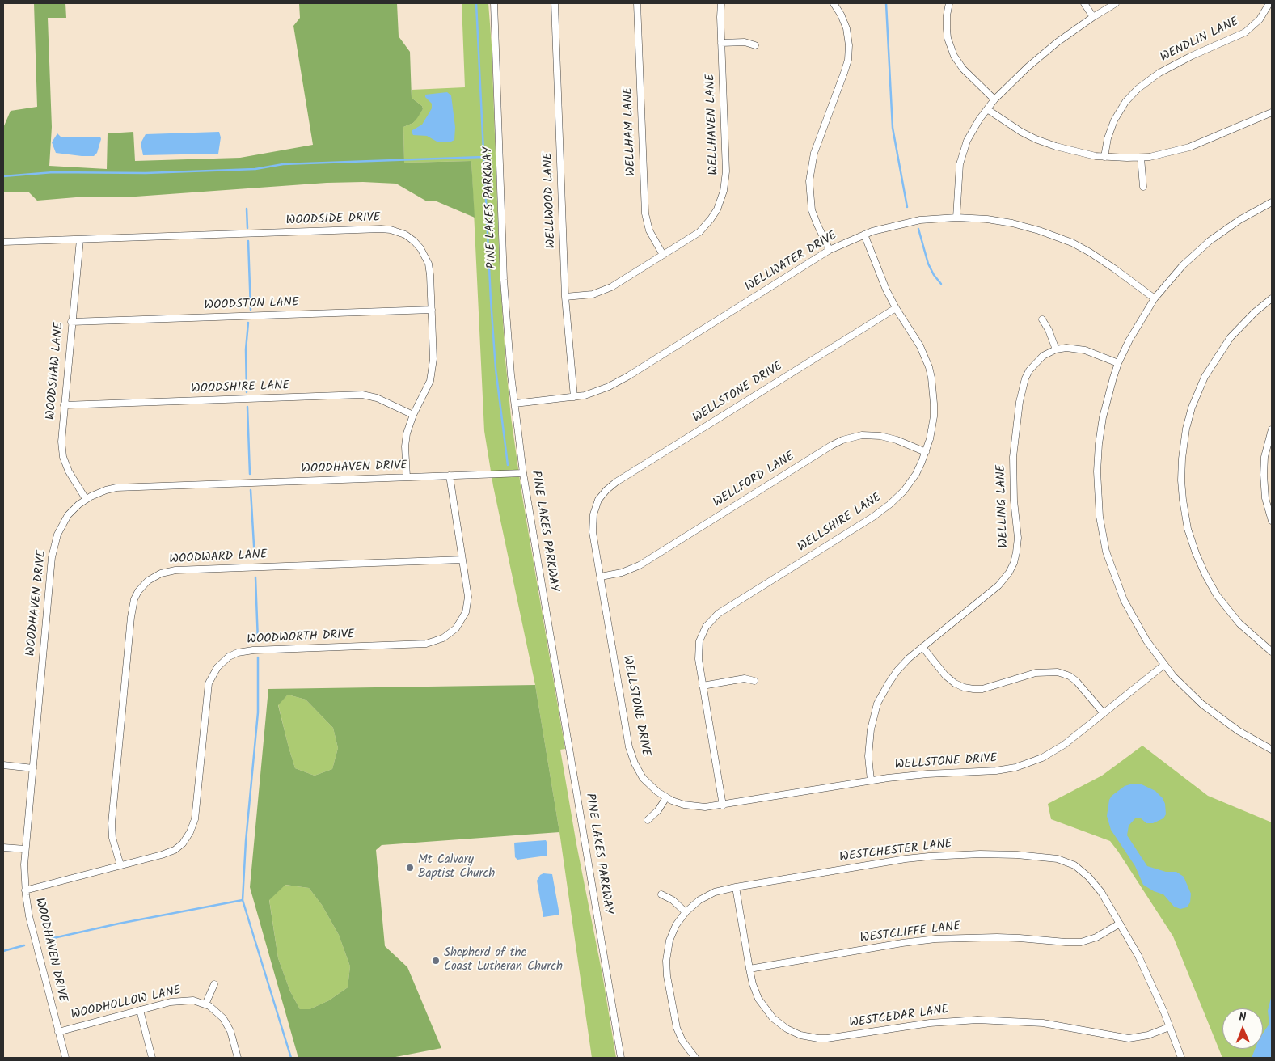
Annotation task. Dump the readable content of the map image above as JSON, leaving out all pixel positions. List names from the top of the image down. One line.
{"streets":{"street":["WENDLIN LANE","WELLHAVEN LANE","WELLHAM LANE","WELLWOOD LANE","PINE LAKES PARKWAY","WOODSIDE DRIVE","WELLWATER DRIVE","WOODSTON LANE","WOODSHAW LANE","WOODSHIRE LANE","WELLSTONE DRIVE","WOODHAVEN DRIVE","WELLFORD LANE","WELLING LANE","WELLSHIRE LANE","WOODWARD LANE","WOODWORTH DRIVE","WESTCHESTER LANE","WESTCLIFFE LANE","WOODHOLLOW LANE","WESTCEDAR LANE"]},"crossings":[["WELLHAVEN LANE","WELLHAM LANE"],["WELLHAVEN LANE","WELLWOOD LANE"],["WELLWOOD LANE","WELLWATER DRIVE"],["PINE LAKES PARKWAY","WELLWATER DRIVE"],["PINE LAKES PARKWAY","WOODHAVEN DRIVE"],["WOODSIDE DRIVE","WOODSTON LANE"],["WOODSIDE DRIVE","WOODSHAW LANE"],["WOODSIDE DRIVE","WOODSHIRE LANE"],["WOODSIDE DRIVE","WOODHAVEN DRIVE"],["WELLWATER DRIVE","WELLSHIRE LANE"],["WOODSTON LANE","WOODSHAW LANE"],["WOODSHAW LANE","WOODSHIRE LANE"],["WOODSHAW LANE","WOODHAVEN DRIVE"],["WELLSTONE DRIVE","WELLFORD LANE"],["WELLSTONE DRIVE","WELLING LANE"],["WELLSTONE DRIVE","WELLSHIRE LANE"],["WOODHAVEN DRIVE","WOODWORTH DRIVE"],["WOODHAVEN DRIVE","WOODHOLLOW LANE"],["WELLFORD LANE","WELLSHIRE LANE"],["WOODWARD LANE","WOODWORTH DRIVE"],["WESTCHESTER LANE","WESTCLIFFE LANE"],["WESTCHESTER LANE","WESTCEDAR LANE"],["WESTCLIFFE LANE","WESTCEDAR LANE"]],"places":["Mt Calvary Baptist Church","Shepherd of the Coast Lutheran Church"],"north":"top"}
